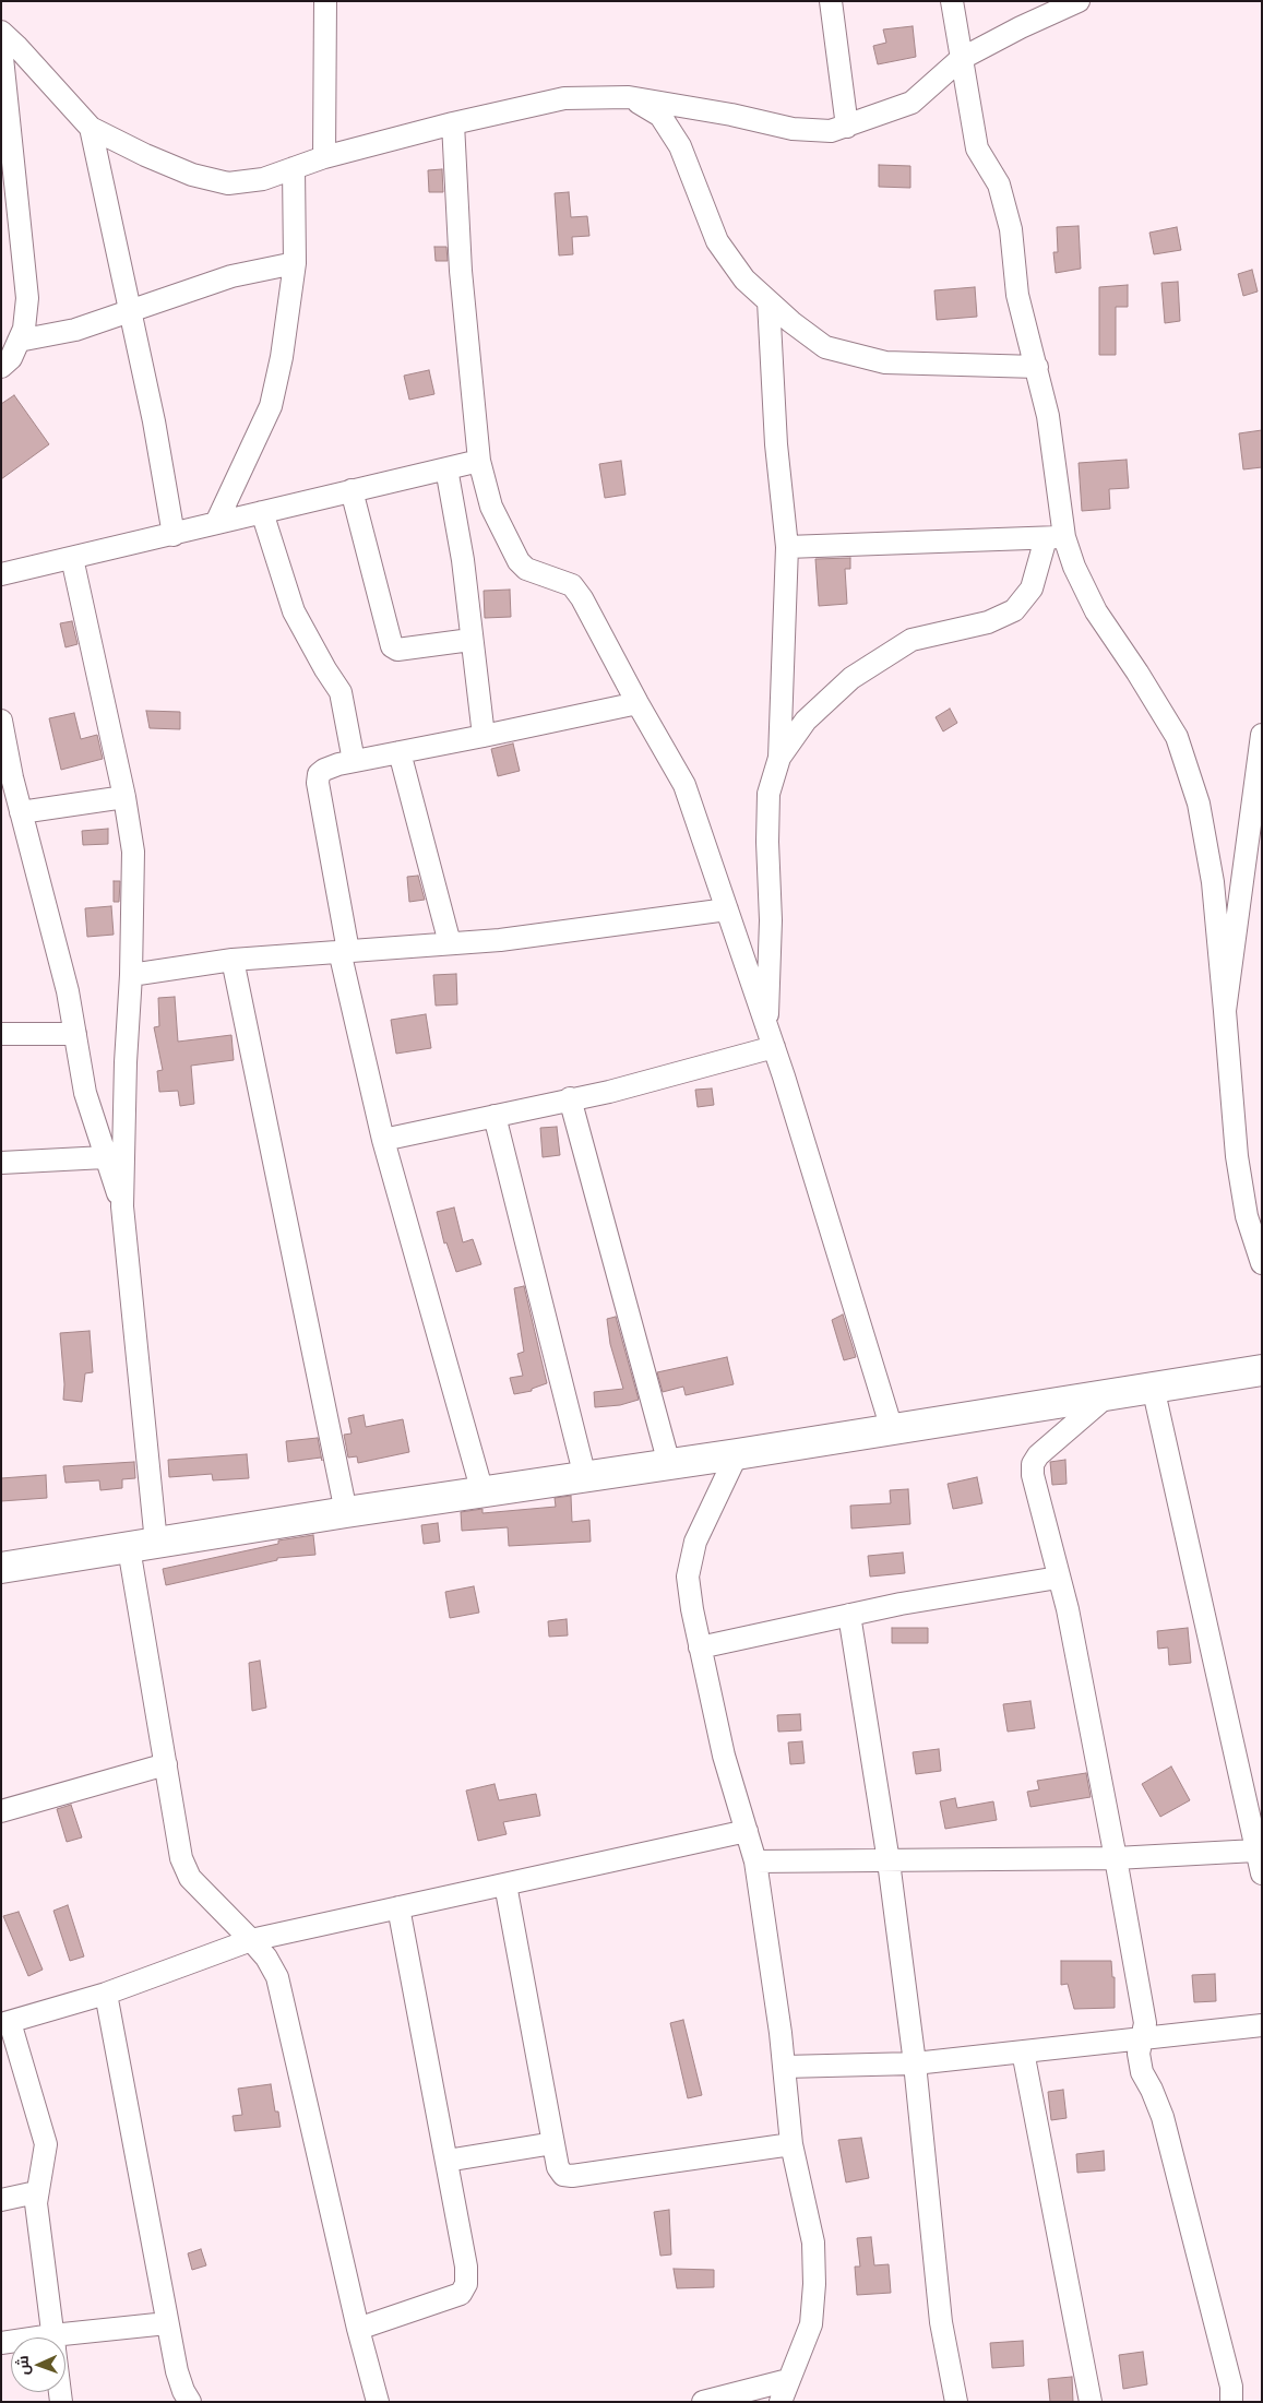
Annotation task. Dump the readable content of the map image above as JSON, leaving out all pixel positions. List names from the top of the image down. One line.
{"north":"left"}
